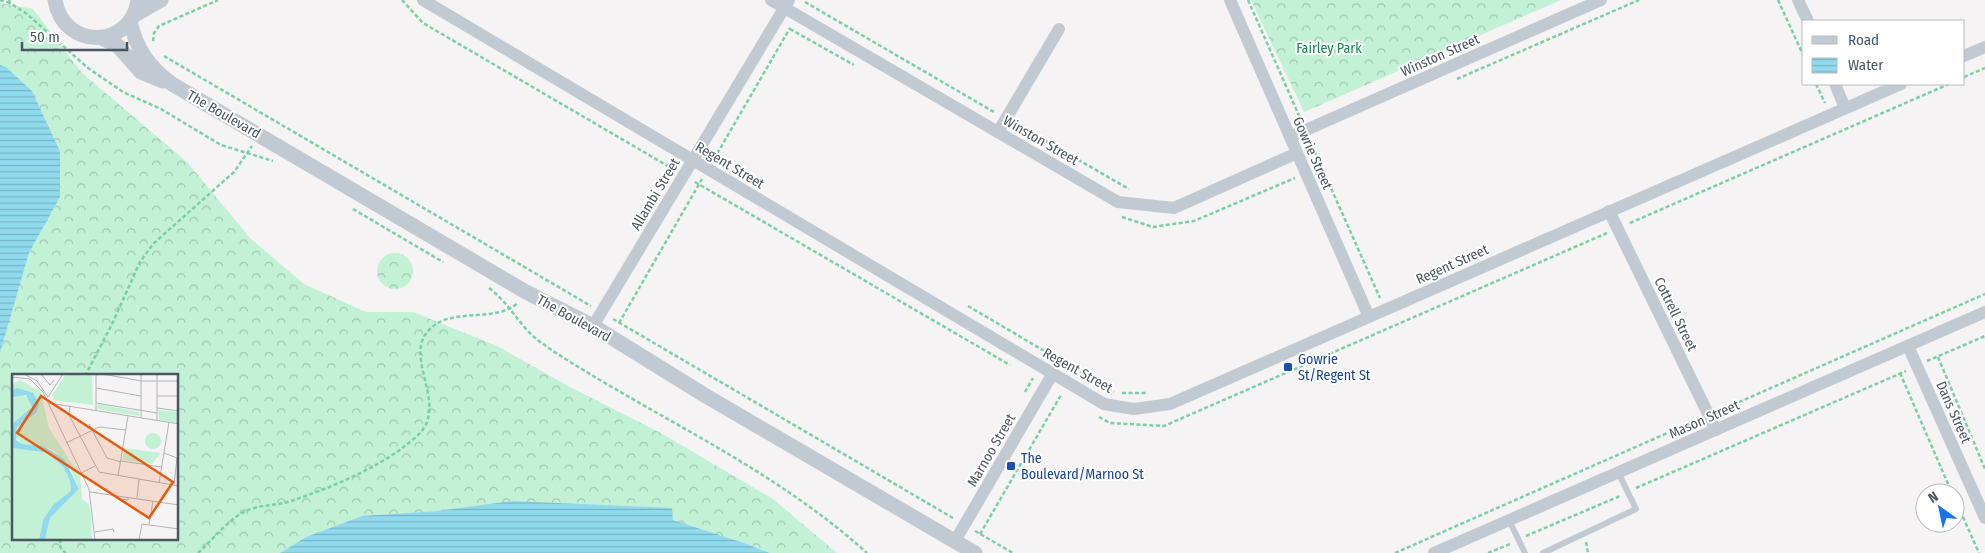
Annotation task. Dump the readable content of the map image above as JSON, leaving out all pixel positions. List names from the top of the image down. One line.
{"streets":{"street":["Winston Street","The Boulevard","Gowrie Street","Regent Street","Allambi Street","Cottrell Street","Dans Street","Mason Street","Marnoo Street"]},"crossings":[["Winston Street","Gowrie Street"],["Winston Street","Allambi Street"],["The Boulevard","Allambi Street"],["The Boulevard","Marnoo Street"],["Gowrie Street","Regent Street"],["Regent Street","Allambi Street"],["Regent Street","Cottrell Street"],["Regent Street","Marnoo Street"],["Cottrell Street","Mason Street"],["Dans Street","Mason Street"]],"parks":["Fairley Park"],"places":{"transit":["Gowrie St/Regent St","The Boulevard/Marnoo St"]},"legend":["Road","Water"],"scale_bar":"50 m","north":"top left"}
